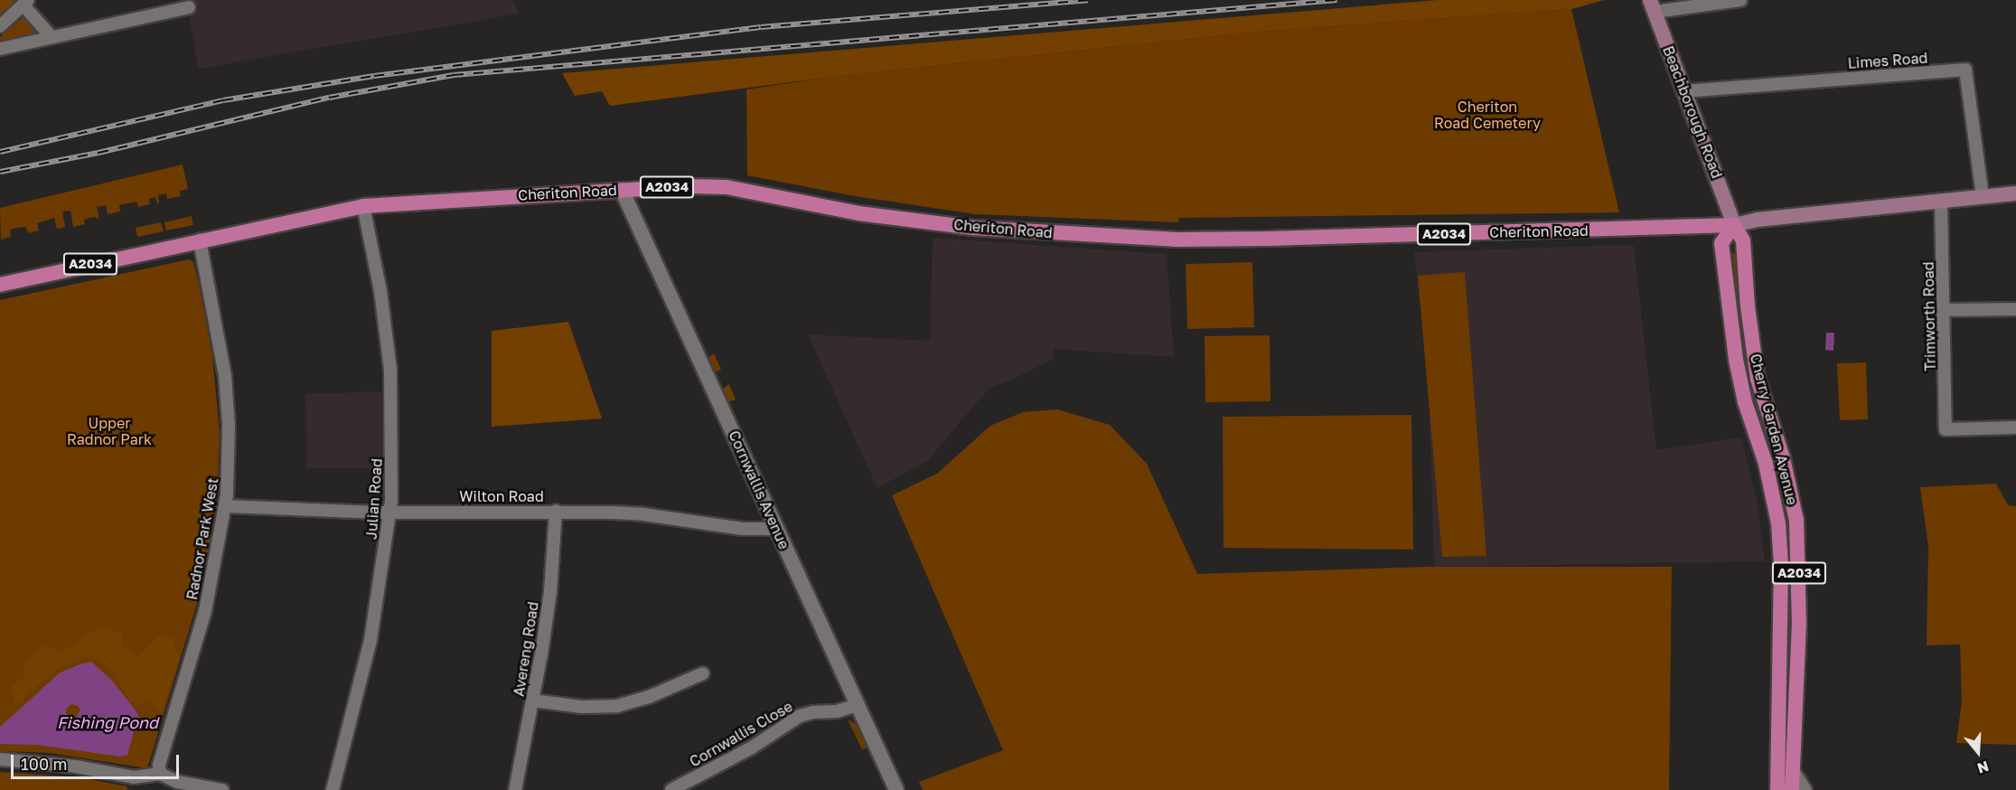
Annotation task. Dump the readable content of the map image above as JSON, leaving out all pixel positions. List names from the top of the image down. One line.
{"streets":{"main road":["Beachborough Road","A2034","Cheriton Road","Cherry Garden Avenue"],"street":["Limes Road","Trimworth Road","Cornwallis Avenue","Wilton Road","Julian Road","Radnor Park West","Avereng Road","Cornwallis Close"]},"crossings":[["Limes Road","Beachborough Road"],["Beachborough Road","Cheriton Road"],["Beachborough Road","Cherry Garden Avenue"],["Cheriton Road","Trimworth Road"],["Cheriton Road","Cherry Garden Avenue"],["Cheriton Road","Cornwallis Avenue"],["Cheriton Road","Julian Road"],["Cheriton Road","Radnor Park West"],["Cornwallis Avenue","Wilton Road"],["Cornwallis Avenue","Cornwallis Close"],["Wilton Road","Julian Road"],["Wilton Road","Radnor Park West"],["Wilton Road","Avereng Road"]],"water":["Fishing Pond"],"parks":["Cheriton Road Cemetery","Upper Radnor Park"],"scale_bar":"100 m","north":"bottom"}
